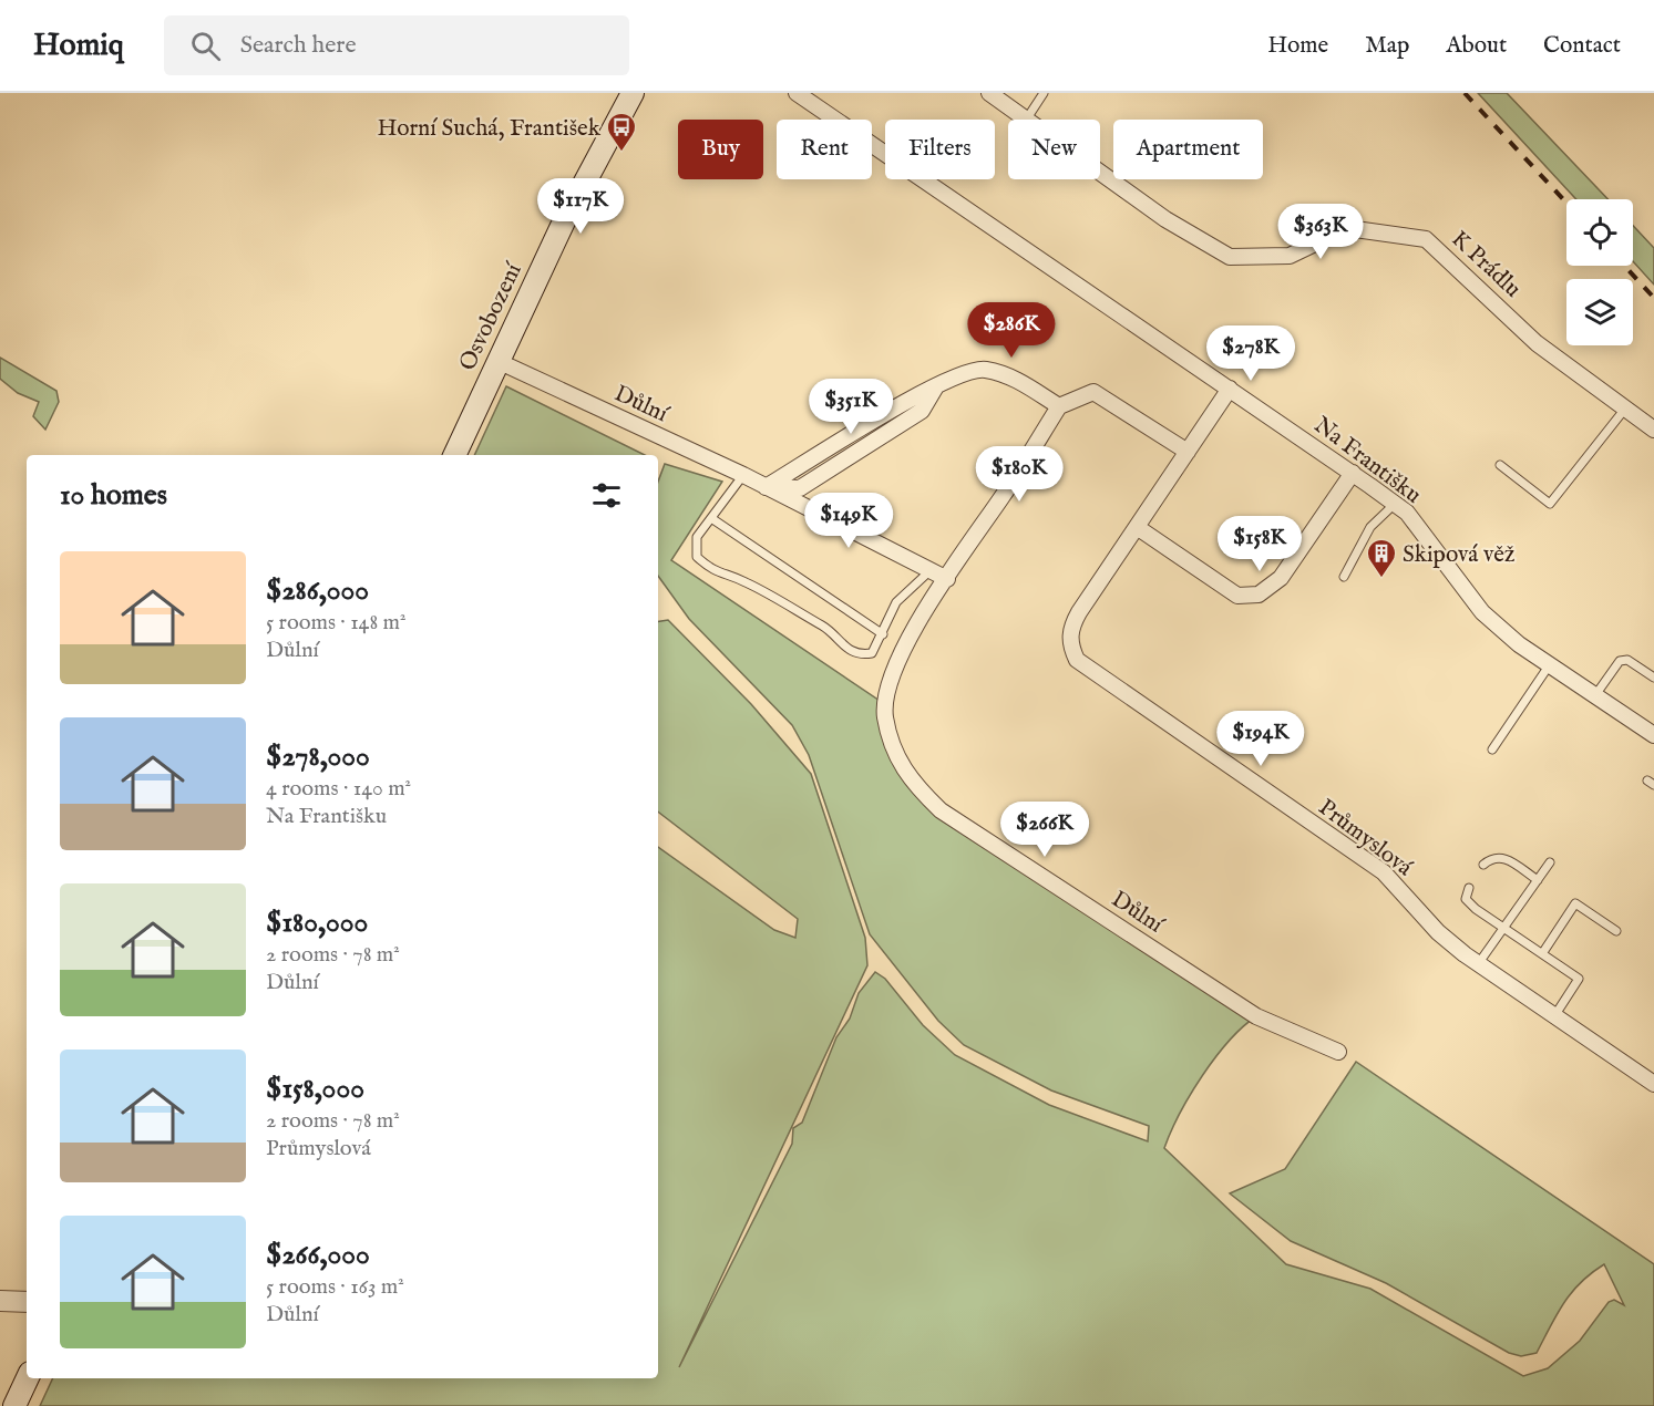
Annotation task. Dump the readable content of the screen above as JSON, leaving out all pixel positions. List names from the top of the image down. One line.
{"streets":{"main road":["Osvobození"],"street":["K Prádlu","Důlní","Na Františku","Průmyslová"]},"crossings":[["Osvobození","Důlní"],["Na Františku","Průmyslová"]],"places":{"bus stop":["Horní Suchá, František"],"building":["Skipová věž"]},"page":{"header":"Homiq","search":"Search here","nav":["Home","Map","About","Contact"],"chip":["Buy","Rent","Filters","New","Apartment"],"price":["$117K","$363K","$286K","$278K","$351K","$180K","$149K","$158K","$194K","$266K"],"heading":"10 homes","list":[{"name":"$286,000","note":"5 rooms · 148 m² · Důlní"},{"name":"$278,000","note":"4 rooms · 140 m² · Na Františku"},{"name":"$180,000","note":"2 rooms · 78 m² · Důlní"},{"name":"$158,000","note":"2 rooms · 78 m² · Průmyslová"},{"name":"$266,000","note":"5 rooms · 163 m² · Důlní"}]}}
